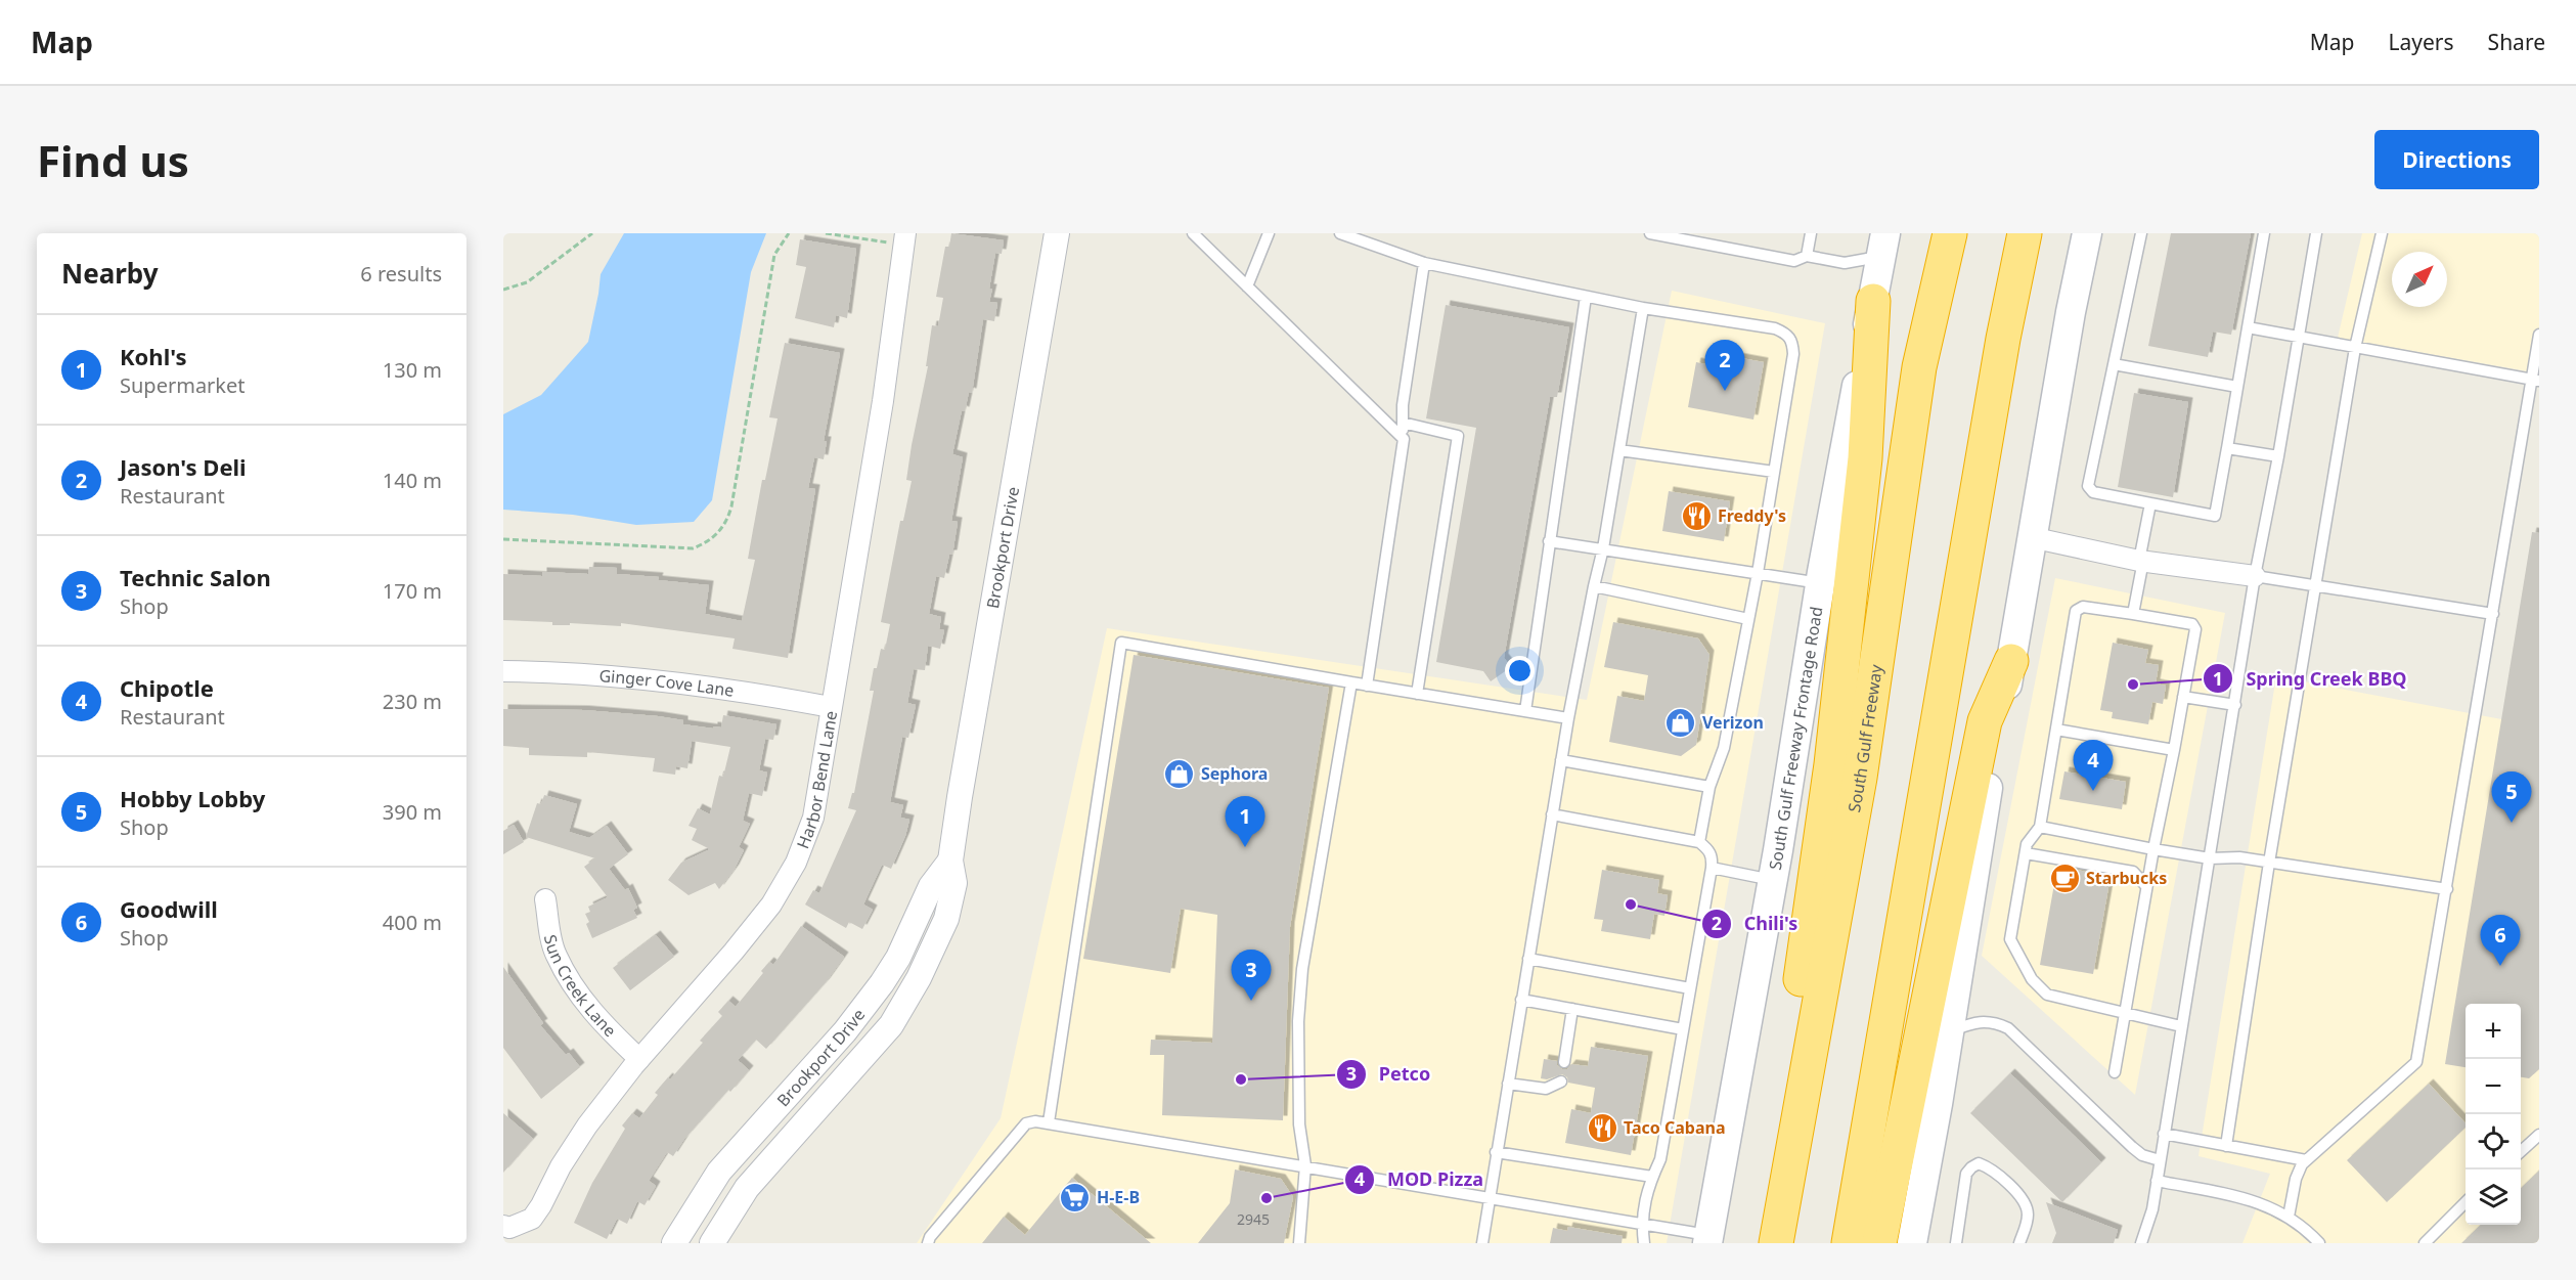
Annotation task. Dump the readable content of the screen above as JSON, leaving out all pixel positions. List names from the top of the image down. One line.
{"streets":{"highway":["South Gulf Freeway"],"main road":["South Gulf Freeway Frontage Road"],"street":["Brookport Drive","Ginger Cove Lane","Harbor Bend Lane","Sun Creek Lane"]},"crossings":[["Ginger Cove Lane","Harbor Bend Lane"],["Harbor Bend Lane","Sun Creek Lane"]],"places":{"restaurant":["Freddy's","Taco Cabana"],"other":["Spring Creek BBQ","Chili's","Petco","MOD Pizza"],"shop":["Verizon","Sephora"],"cafe":["Starbucks"],"supermarket":["H-E-B"]},"house_numbers":["2945"],"north":"top right","page":{"header":"Map","nav":["Map","Layers","Share"],"buttons":"Directions","title":"Find us","heading":["Nearby","6 results"],"list":[{"mark":"1","name":"Kohl's","note":"Supermarket","value":"130 m"},{"mark":"2","name":"Jason's Deli","note":"Restaurant","value":"140 m"},{"mark":"3","name":"Technic Salon","note":"Shop","value":"170 m"},{"mark":"4","name":"Chipotle","note":"Restaurant","value":"230 m"},{"mark":"5","name":"Hobby Lobby","note":"Shop","value":"390 m"},{"mark":"6","name":"Goodwill","note":"Shop","value":"400 m"}],"pins":["2","4","5","1","6","3"],"map_buttons":["+","−"]}}
